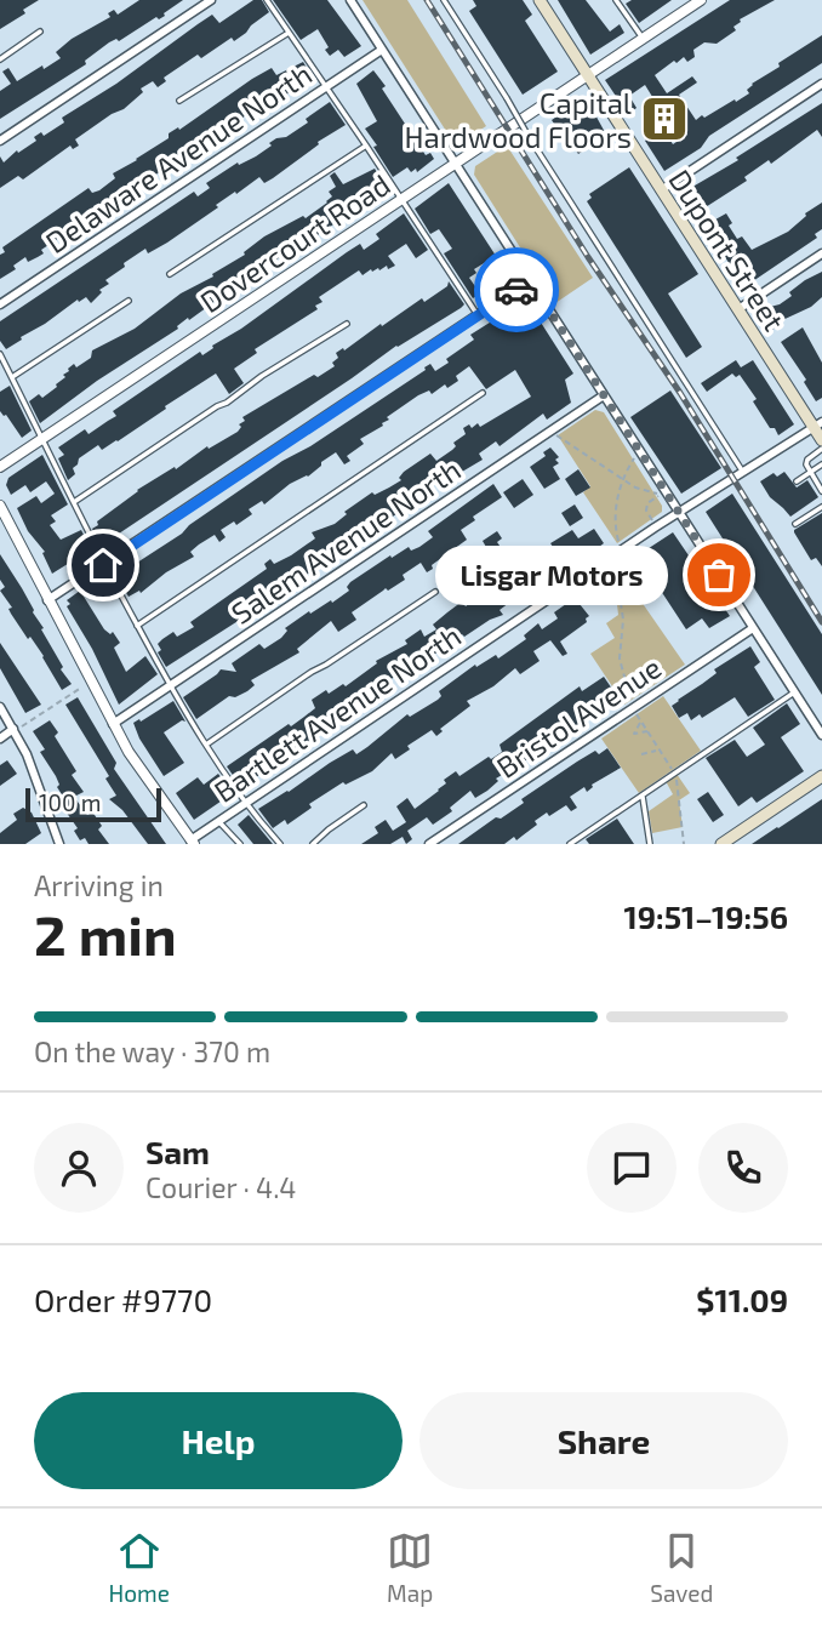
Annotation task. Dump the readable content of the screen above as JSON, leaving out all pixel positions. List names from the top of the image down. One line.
{"streets":{"main road":["Dupont Street"],"street":["Delaware Avenue North","Dovercourt Road","Salem Avenue North","Bartlett Avenue North","Bristol Avenue"]},"crossings":[["Dovercourt Road","Dupont Street"],["Dupont Street","Bartlett Avenue North"]],"places":{"building":["Capital Hardwood Floors"],"other":["Lisgar Motors"]},"scale_bar":"100 m","page":{"bubble":"Lisgar Motors","scale":"100 m","heading":["2 min","Arriving in","19:51–19:56"],"panel":["Sam","Courier · 4.4","Order #9770","$11.09"],"bar":"On the way · 370 m","buttons":["Help","Share"],"tabs":["Home","Map","Saved"]}}
